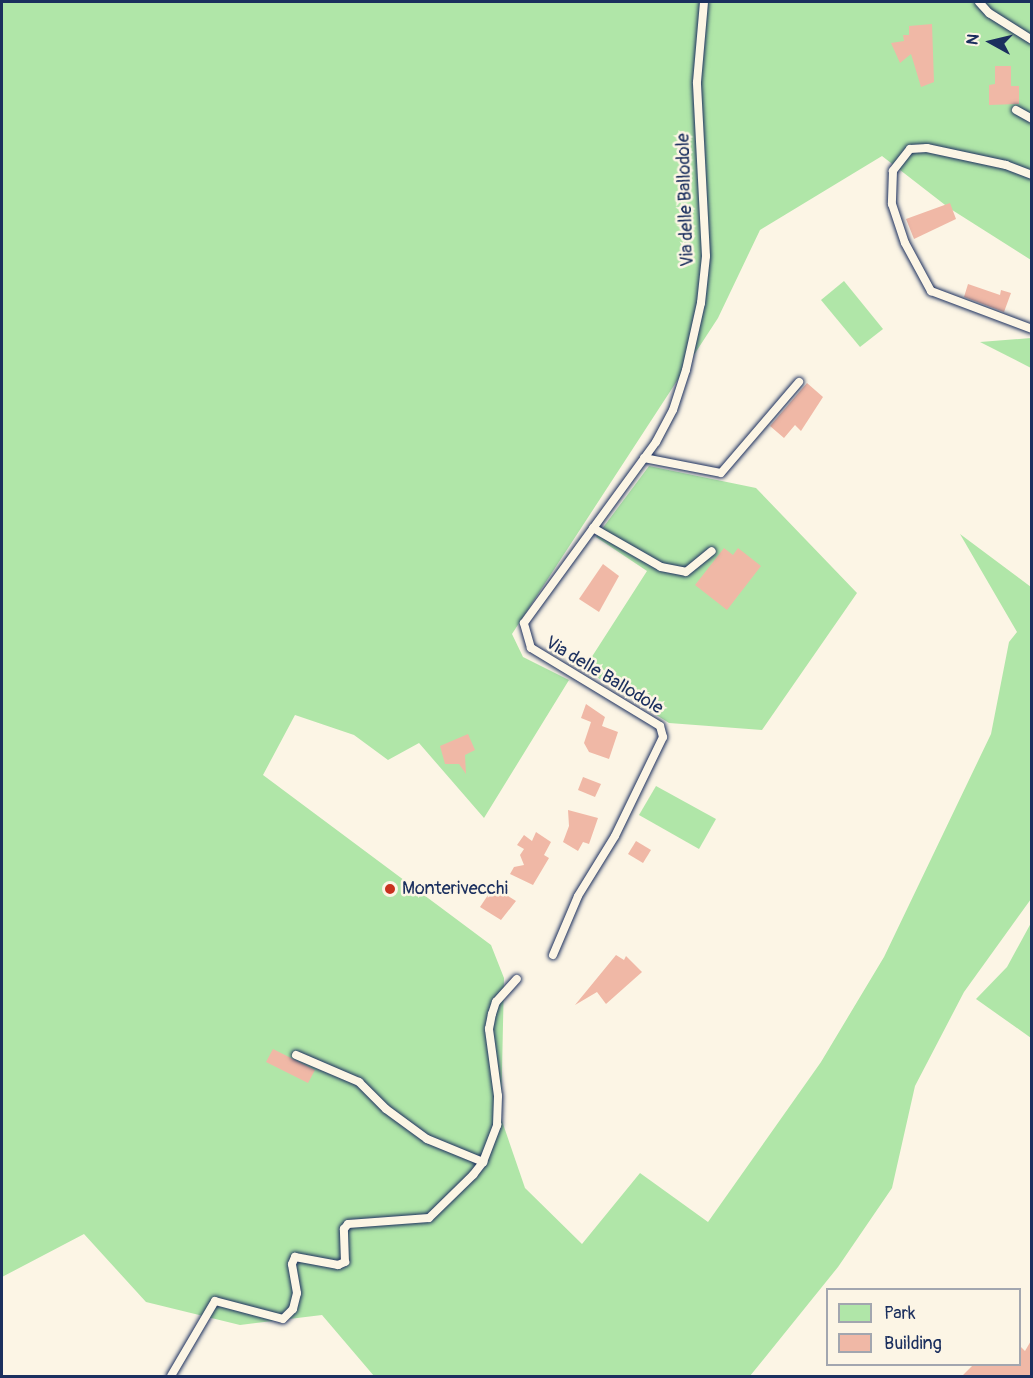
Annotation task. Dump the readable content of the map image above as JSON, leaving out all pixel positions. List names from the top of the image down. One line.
{"streets":{"lane":["Via delle Ballodole"]},"places":["Monterivecchi"],"legend":["Park","Building"],"north":"left"}
